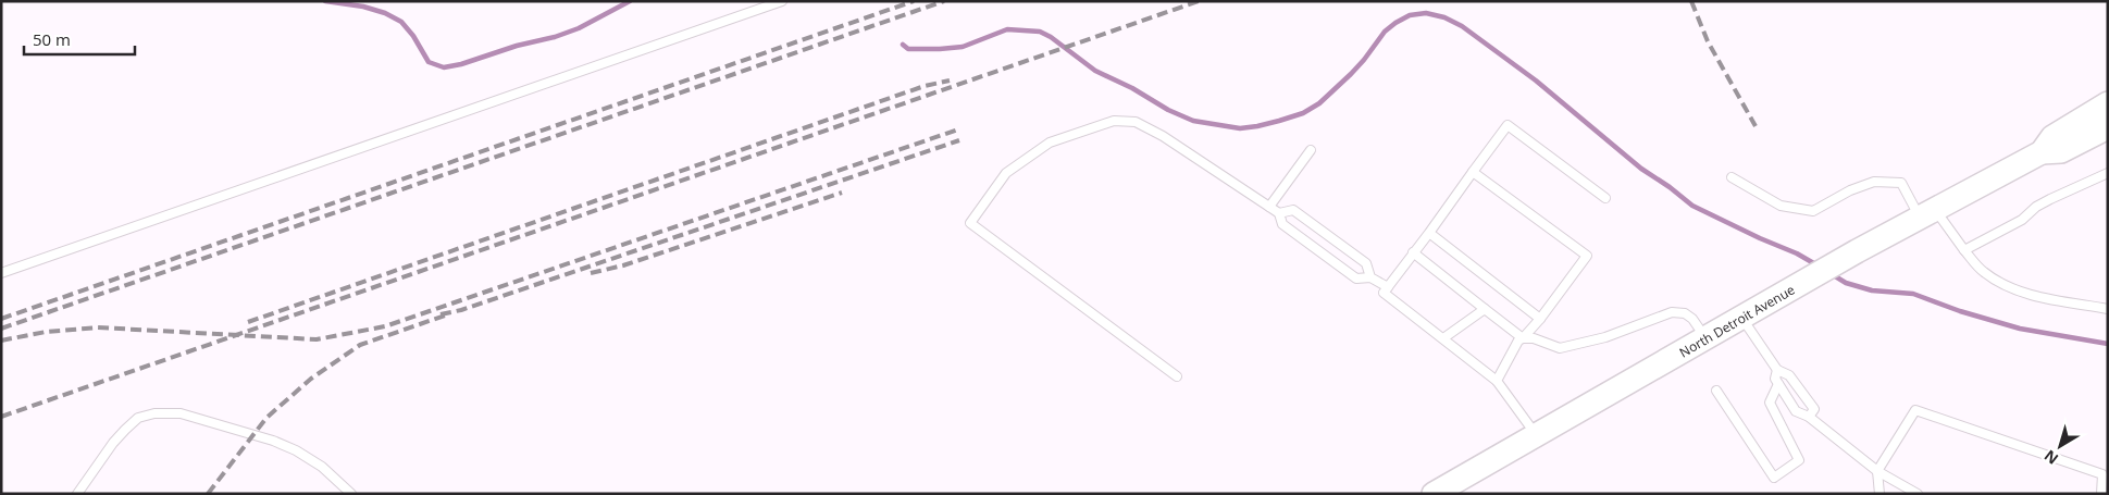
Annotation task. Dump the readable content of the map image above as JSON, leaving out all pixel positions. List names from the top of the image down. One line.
{"streets":{"main road":["North Detroit Avenue"]},"scale_bar":"50 m","north":"bottom left"}
